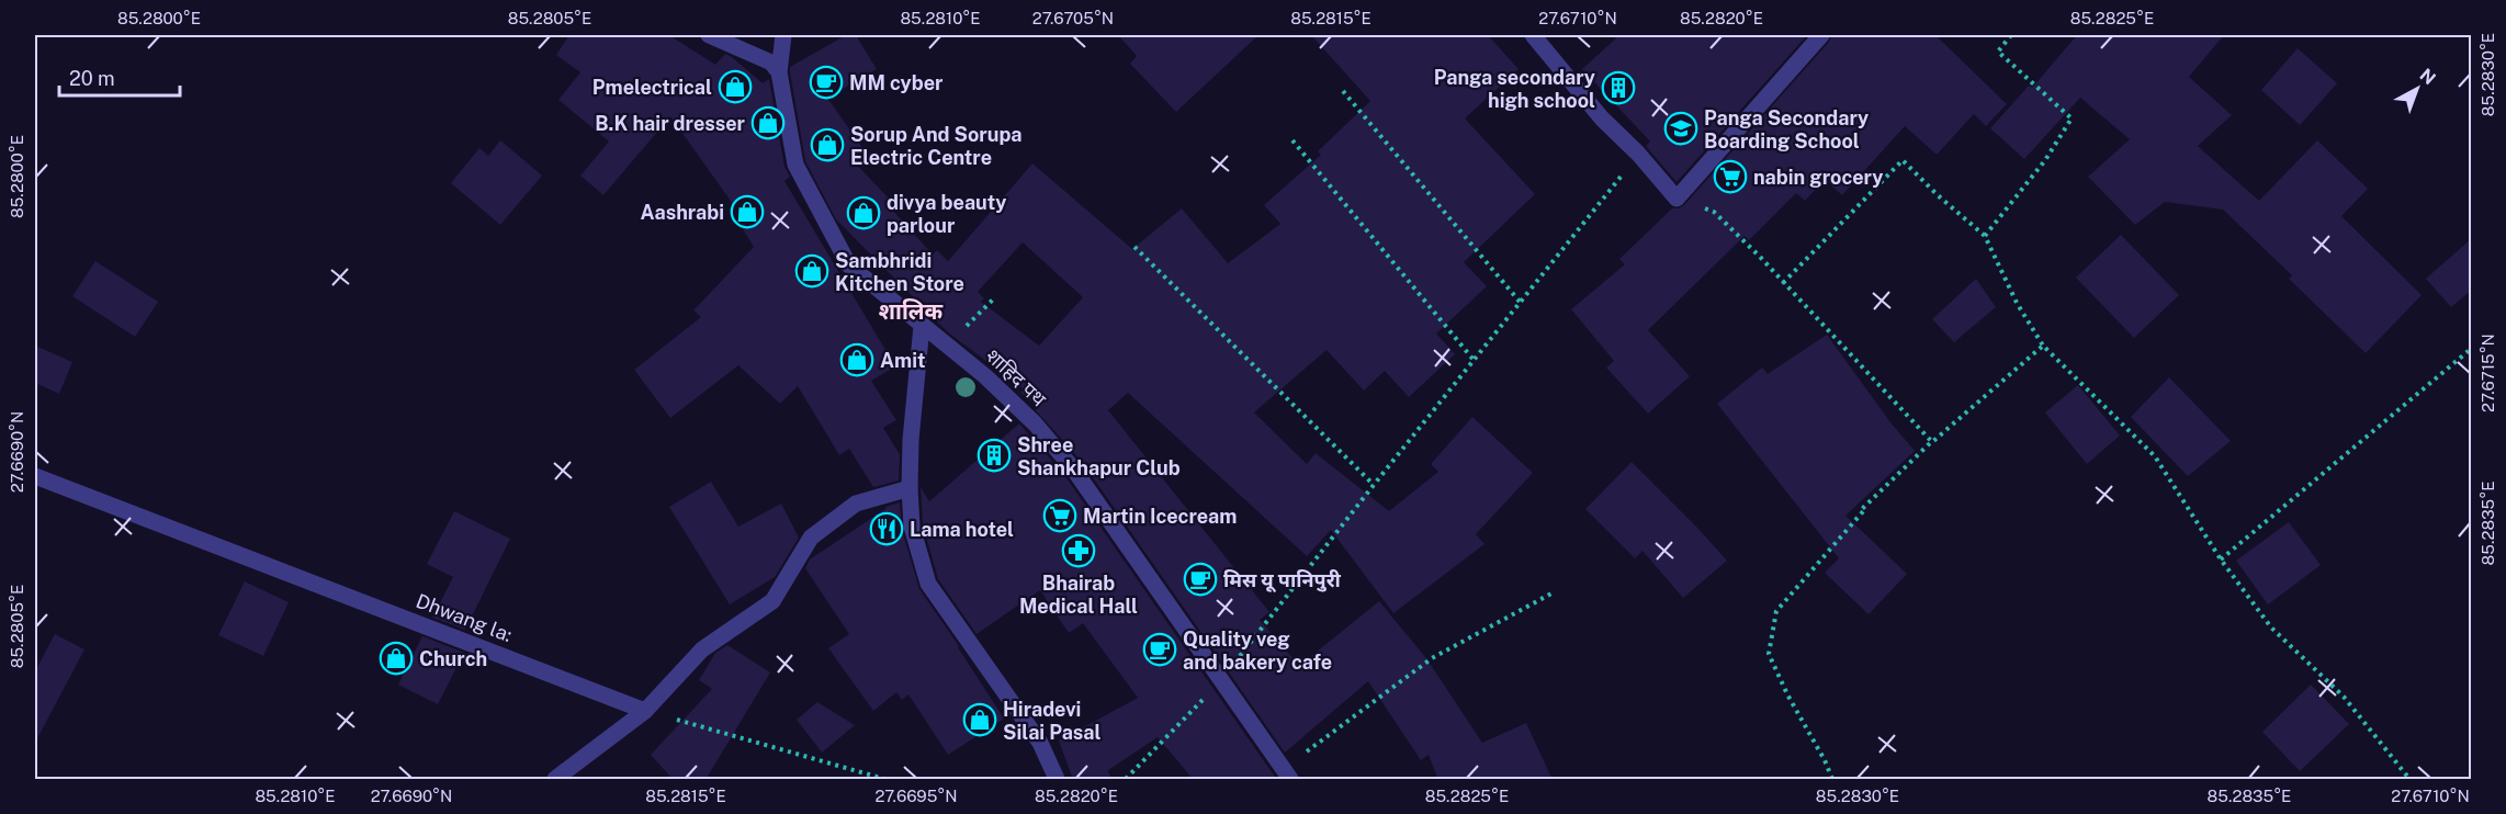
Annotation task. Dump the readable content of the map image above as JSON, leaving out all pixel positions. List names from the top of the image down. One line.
{"streets":{"street":["शाहिद पथ","Dhwang la:"]},"districts":["शालिक"],"places":{"cafe":["MM cyber","मिस यू पानिपुरी","Quality veg and bakery cafe"],"shop":["Pmelectrical","B.K hair dresser","Sorup And Sorupa Electric Centre","Aashrabi","divya beauty parlour","Sambhridi Kitchen Store","Amit","Church","Hiradevi Silai Pasal"],"building":["Panga secondary high school","Shree Shankhapur Club"],"school or university":["Panga Secondary Boarding School"],"supermarket":["nabin grocery","Martin Icecream"],"restaurant":["Lama hotel"],"pharmacy":["Bhairab Medical Hall"]},"scale_bar":"20 m","north":"top right","coordinates":["85.2800°E","85.2805°E","85.2810°E","27.6705°N","85.2815°E","27.6710°N","85.2820°E","85.2825°E","85.2830°E","27.6715°N","27.6690°N","85.2835°E","27.6695°N"]}
